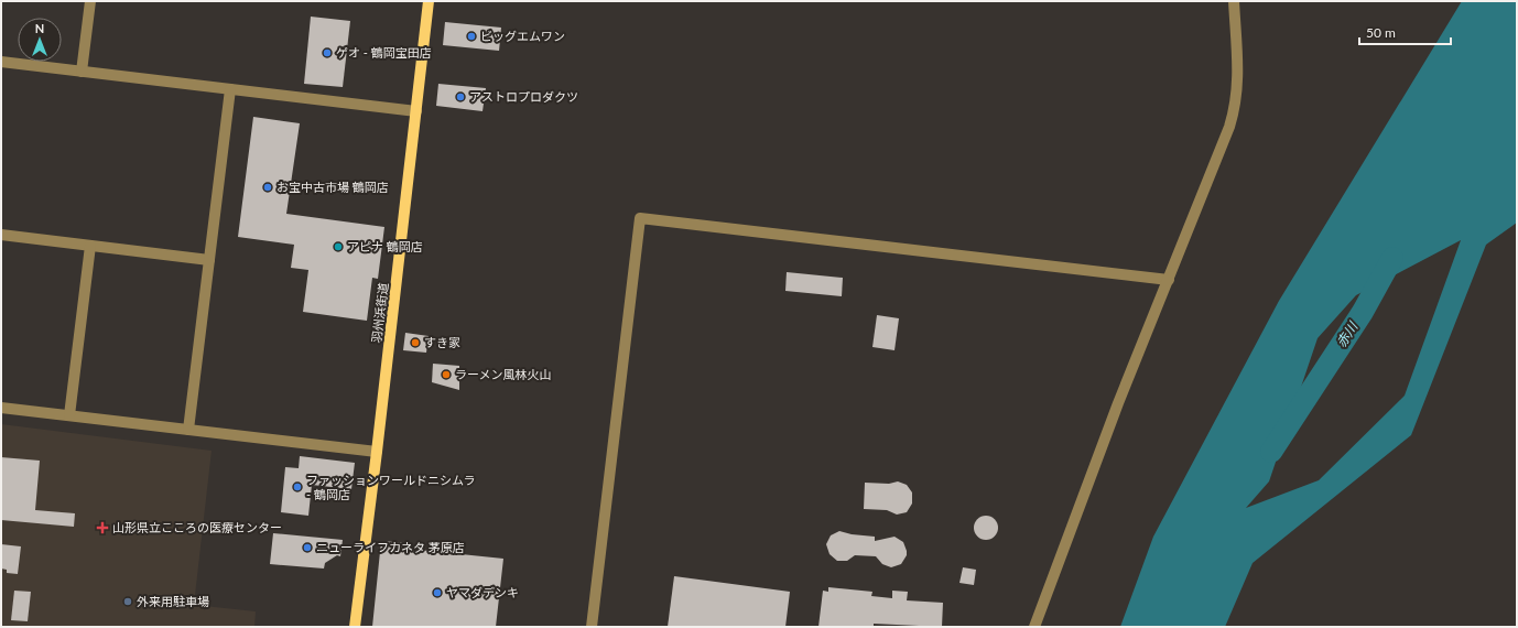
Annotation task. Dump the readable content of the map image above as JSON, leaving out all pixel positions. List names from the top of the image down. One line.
{"streets":{"main road":["羽州浜街道"]},"water":["赤川"],"places":{"other":["ビッグエムワン","ゲオ - 鶴岡宝田店","アストロプロダクツ","お宝中古市場 鶴岡店","アピナ 鶴岡店","すき家","ラーメン風林火山","ファッションワールドニシムラ - 鶴岡店","ニューライフカネタ 茅原店","ヤマダデンキ","外来用駐車場"],"health":["山形県立こころの医療センター"]},"scale_bar":"50 m","north":"top"}
